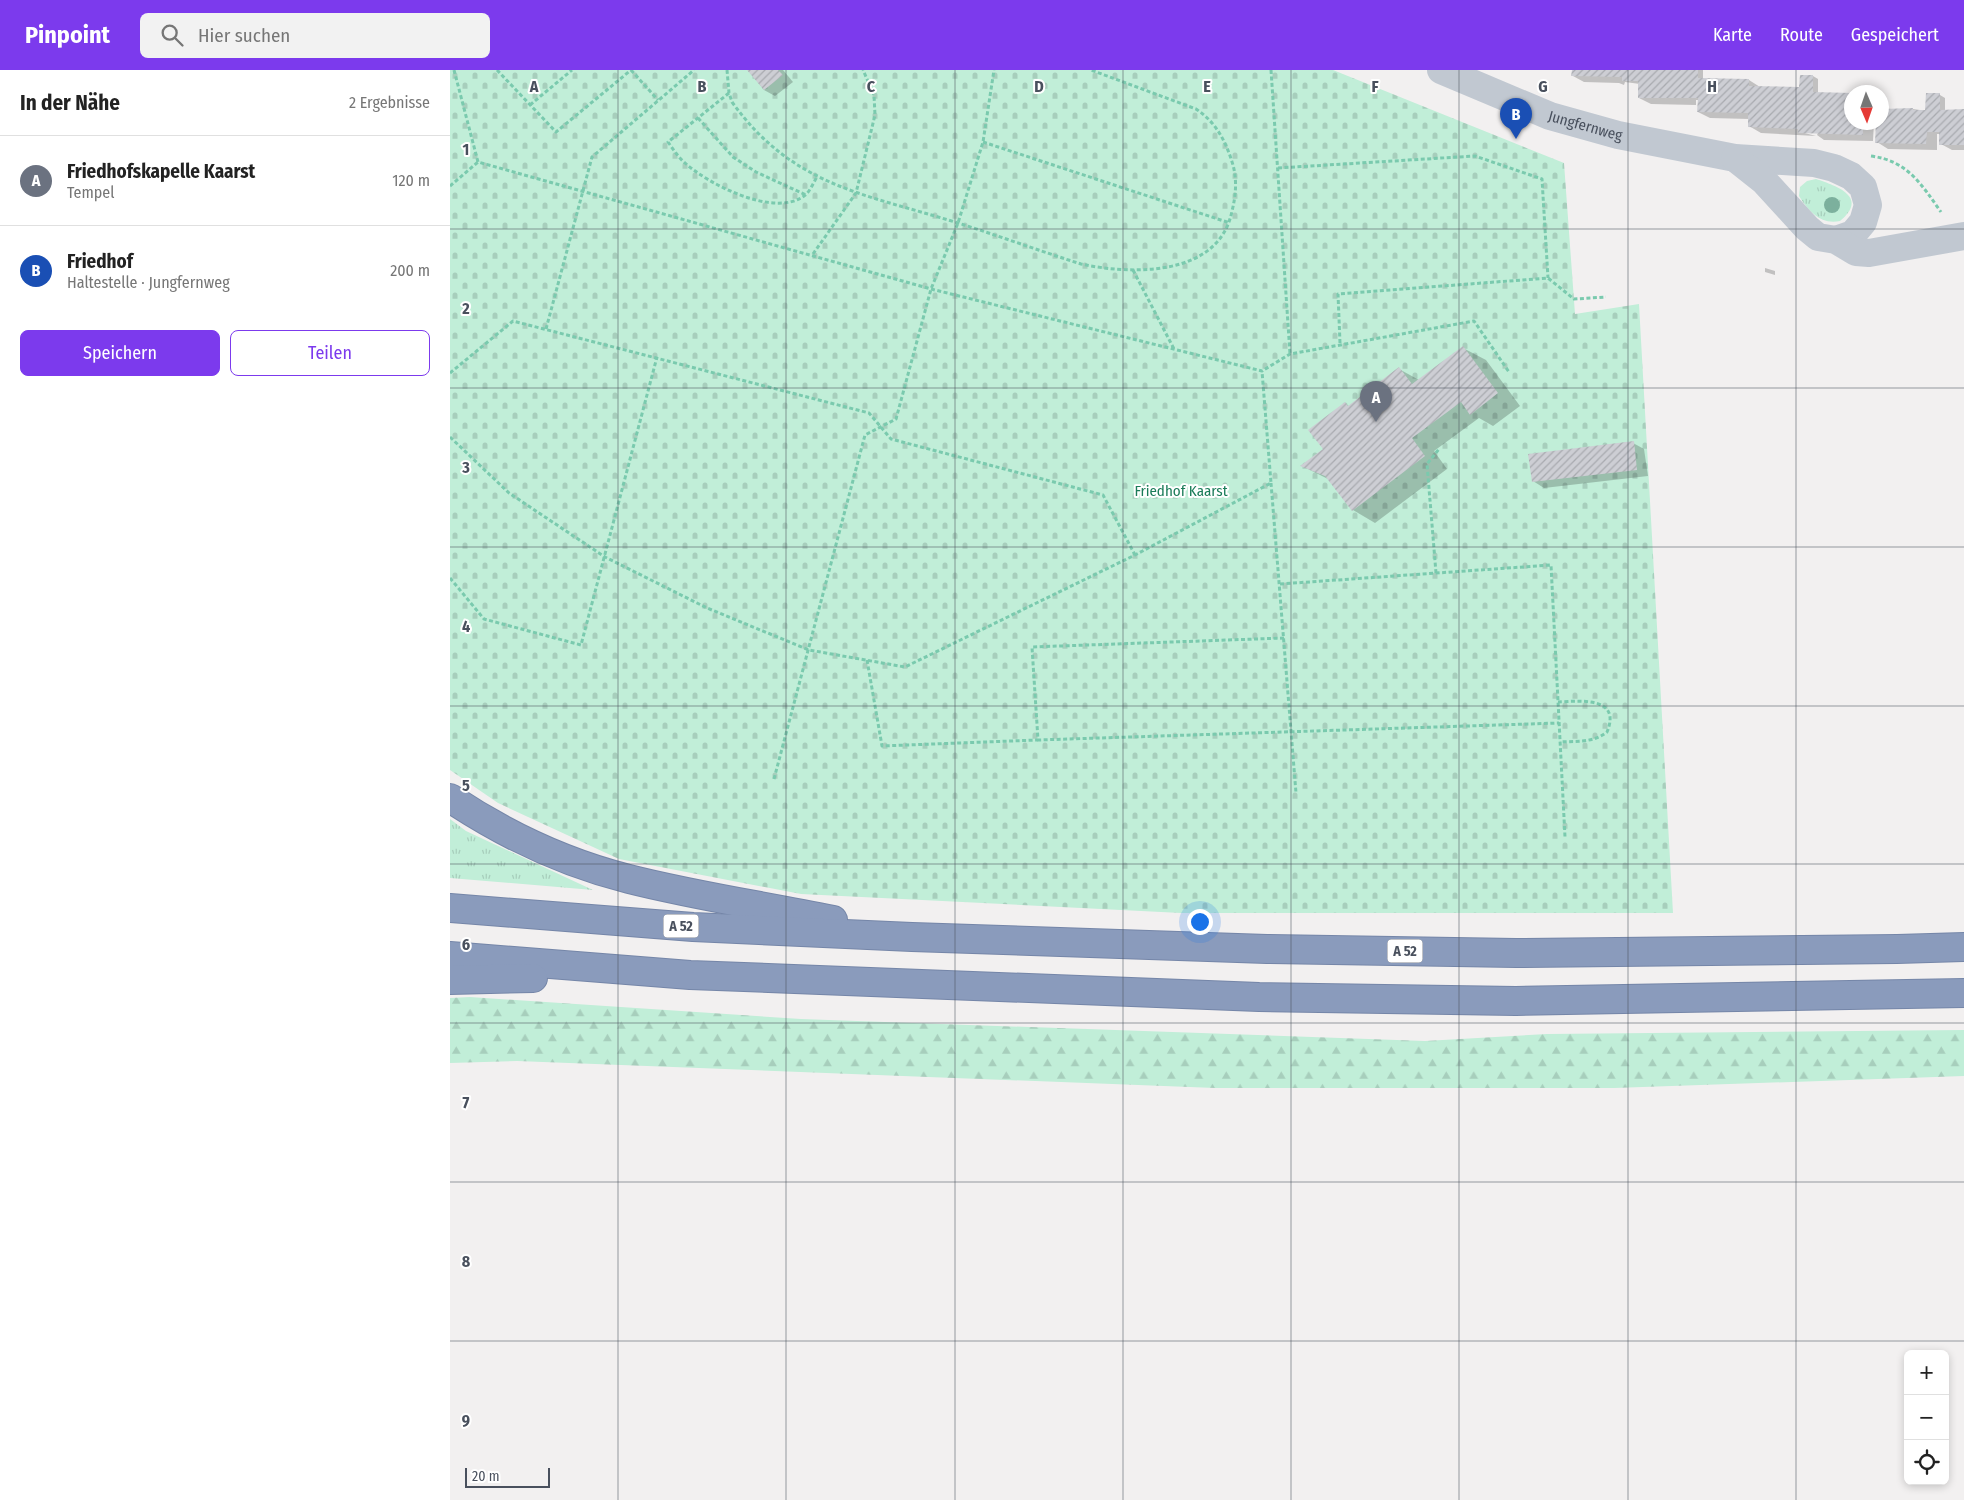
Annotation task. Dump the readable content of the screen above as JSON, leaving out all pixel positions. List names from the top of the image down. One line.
{"streets":{"highway":["A 52"],"street":["Jungfernweg"]},"parks":["Friedhof Kaarst"],"scale_bar":"20 m","north":"bottom","page":{"header":"Pinpoint","search":"Hier suchen","nav":["Karte","Route","Gespeichert"],"heading":["In der Nähe","2 Ergebnisse"],"pins":["B","A"],"list":[{"mark":"A","name":"Friedhofskapelle Kaarst","note":"Tempel","value":"120 m"},{"mark":"B","name":"Friedhof","note":"Haltestelle · Jungfernweg","value":"200 m"}],"buttons":["Speichern","Teilen"],"map_buttons":["+","−"],"scale":"20 m"},"grid":{"columns":["A","B","C","D","E","F","G","H"],"rows":["1","2","3","4","5","6","7","8","9"]}}
